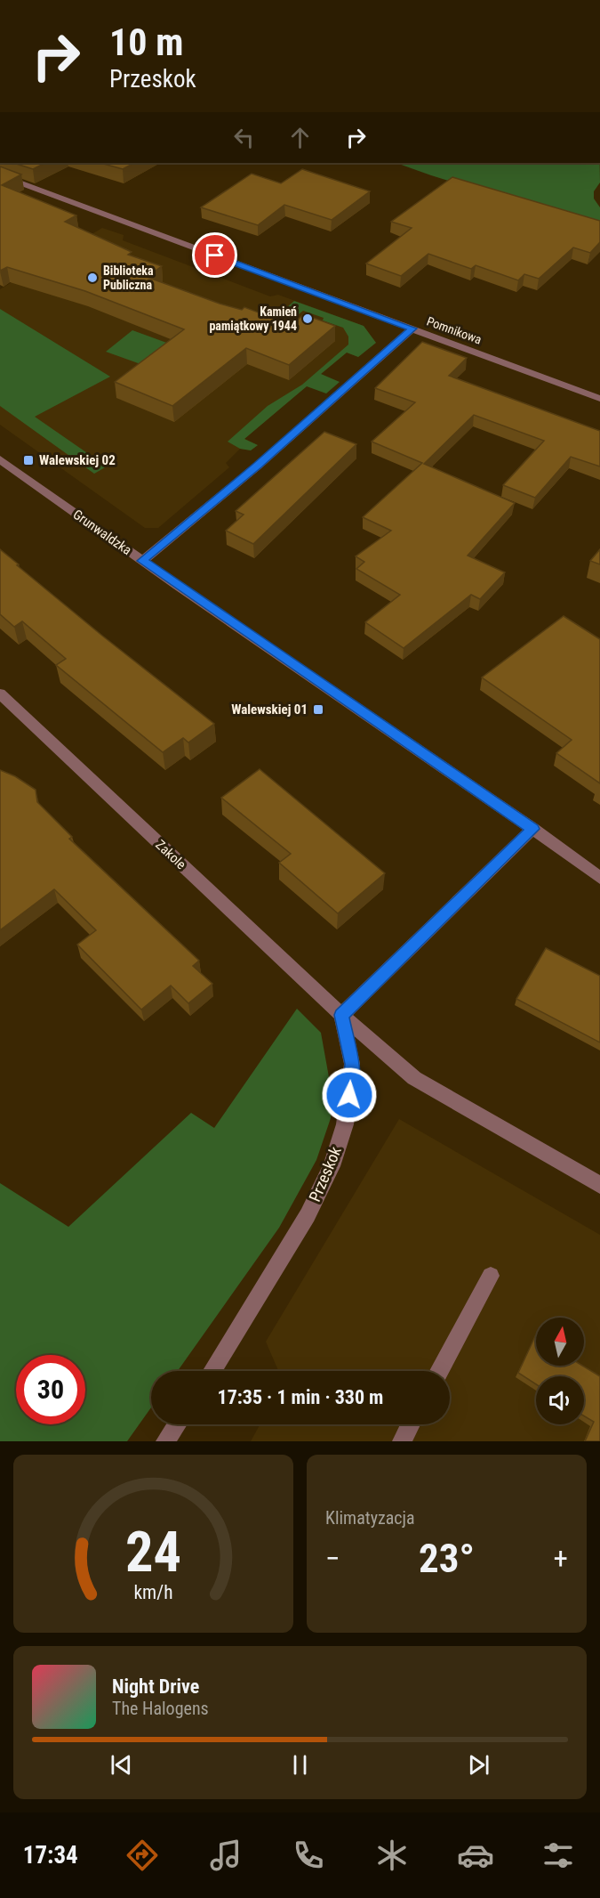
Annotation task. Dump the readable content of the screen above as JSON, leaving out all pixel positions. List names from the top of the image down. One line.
{"streets":{"street":["Pomnikowa","Grunwaldzka","Zakole","Przeskok"]},"crossings":[["Zakole","Przeskok"]],"places":{"other":["Biblioteka Publiczna","Kamień pamiątkowy 1944"],"transit":["Walewskiej 02","Walewskiej 01"]},"north":"top","page":{"turn":["10 m","Przeskok"],"limit":"30","trip":"17:35 · 1 min · 330 m","tile":"Klimatyzacja","heat":["−","23°","+"],"song":["Night Drive","The Halogens"],"tabs":"17:34","gauge":["24","km/h"]}}
